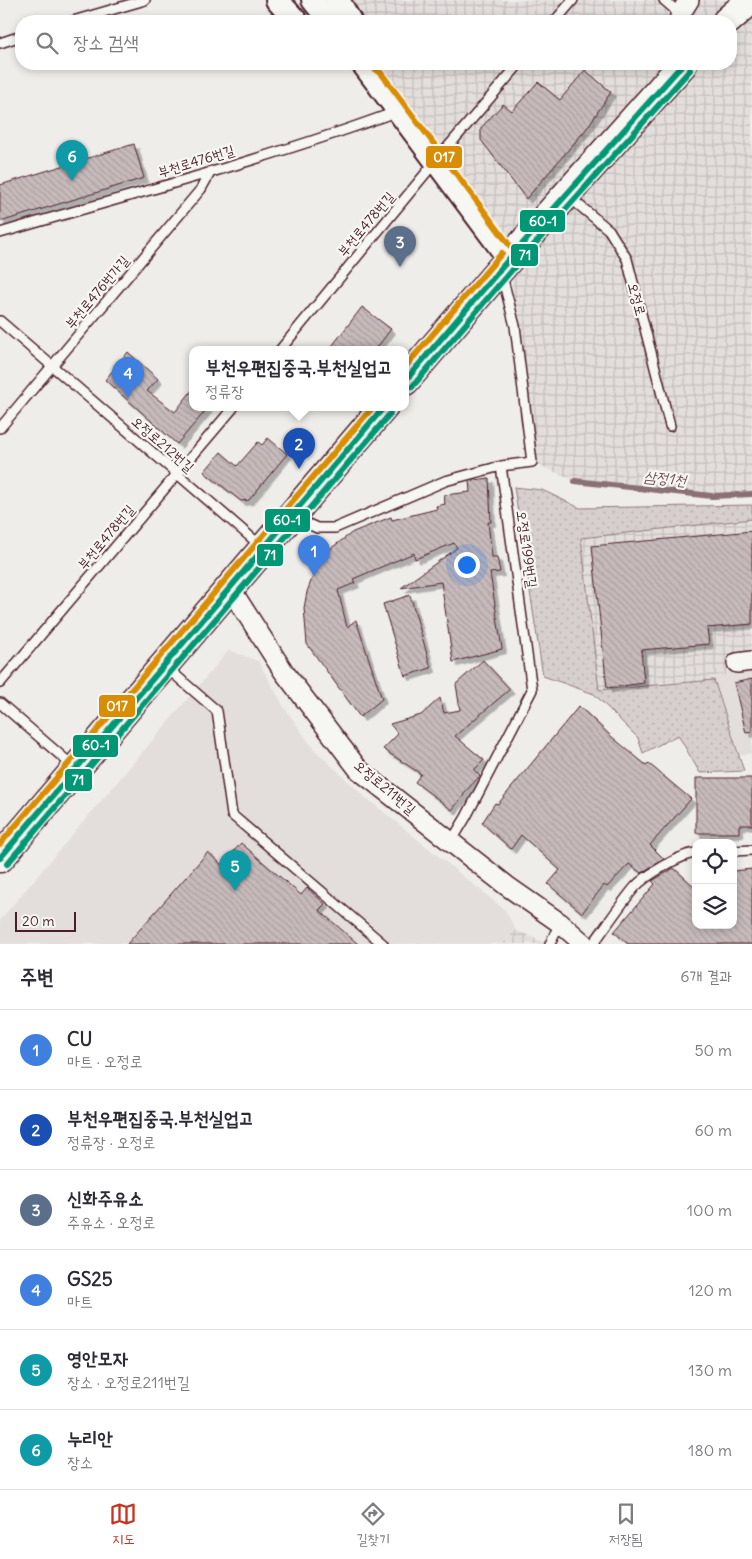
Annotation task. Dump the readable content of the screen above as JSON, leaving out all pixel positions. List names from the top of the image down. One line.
{"streets":{"street":["오정로211번길"],"lane":["부천로476번길","부천로478번길","부천로476번가길","오정로","오정로212번길","오정로199번길"]},"crossings":[["부천로476번길","부천로476번가길"],["부천로478번길","오정로212번길"],["부천로476번가길","오정로212번길"],["오정로199번길","오정로211번길"]],"water":["삼정1천"],"lines":["transit line 60-1","transit line 71","transit line 017"],"scale_bar":"20 m","page":{"search":"장소 검색","pins":["6","3","4","2","1","5"],"popup":["부천우편집중국.부천실업고","정류장"],"scale":"20 m","heading":["주변","6개 결과"],"list":[{"mark":"1","name":"CU","note":"마트 · 오정로","value":"50 m"},{"mark":"2","name":"부천우편집중국.부천실업고","note":"정류장 · 오정로","value":"60 m"},{"mark":"3","name":"신화주유소","note":"주유소 · 오정로","value":"100 m"},{"mark":"4","name":"GS25","note":"마트","value":"120 m"},{"mark":"5","name":"영안모자","note":"장소 · 오정로211번길","value":"130 m"},{"mark":"6","name":"누리안","note":"장소","value":"180 m"}],"nav":["지도","길찾기","저장됨"]}}
